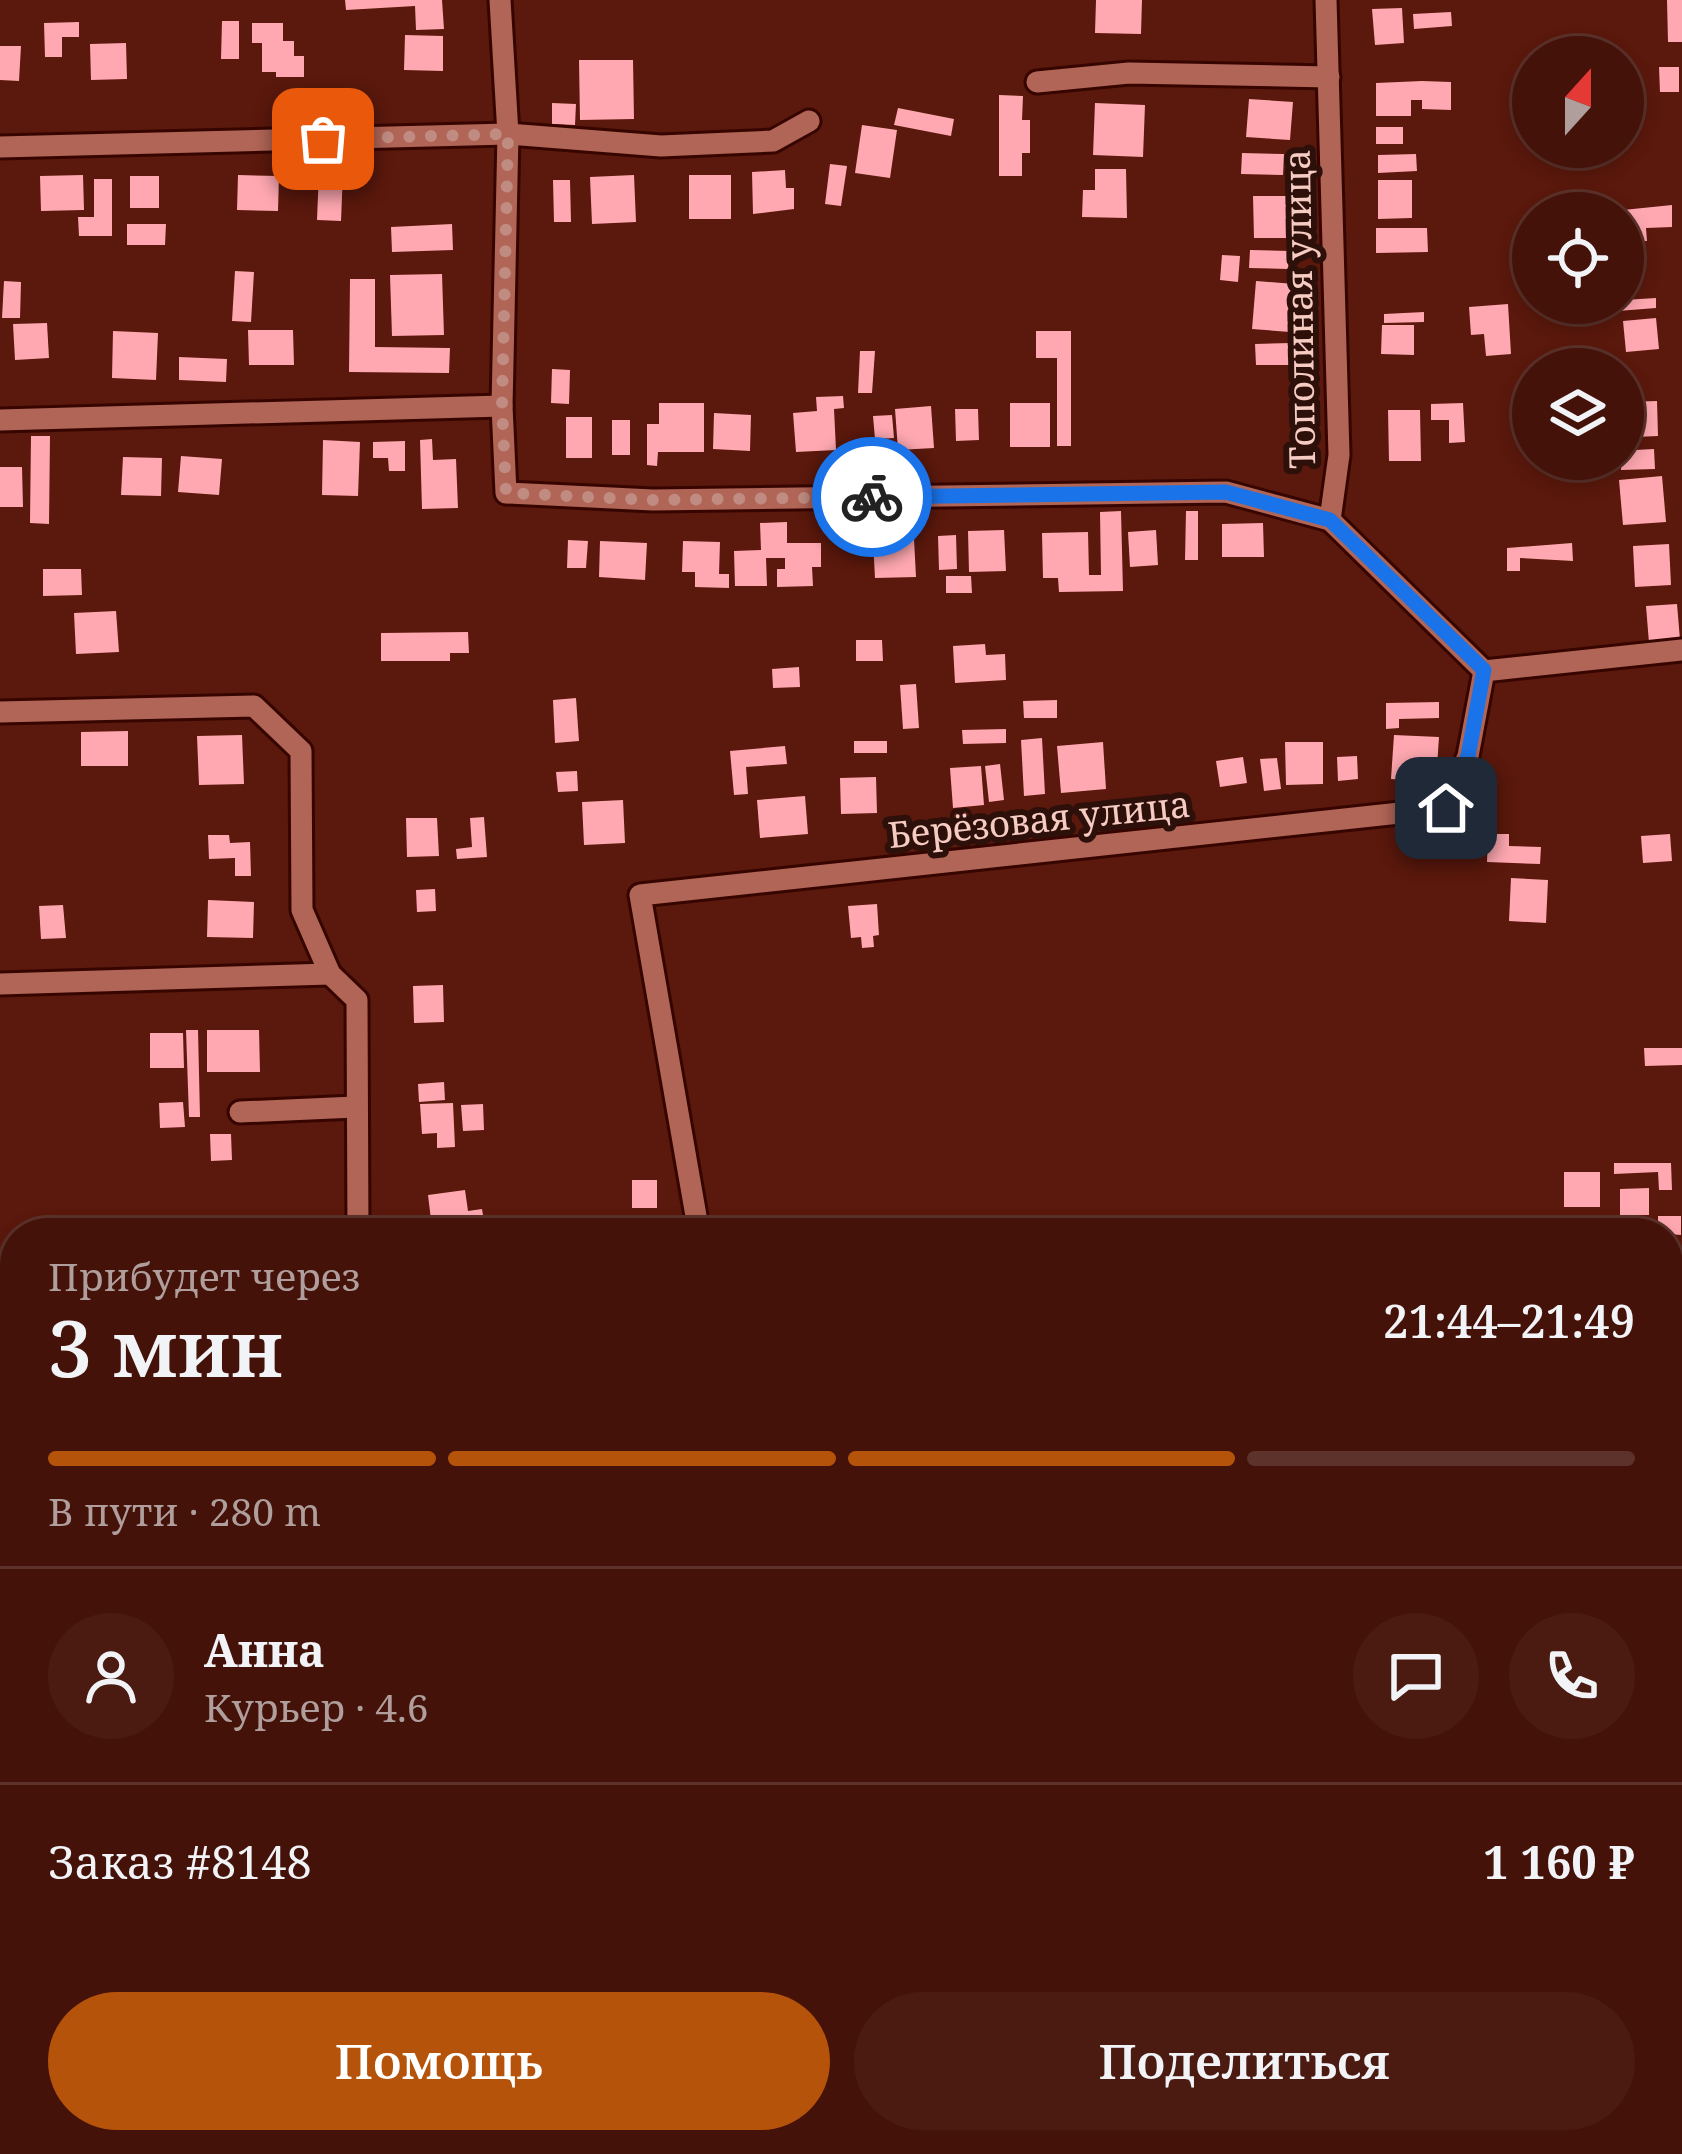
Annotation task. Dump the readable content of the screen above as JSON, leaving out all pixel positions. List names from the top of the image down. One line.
{"streets":{"street":["Тополиная улица","Берёзовая улица"]},"north":"top","page":{"heading":["3 мин","Прибудет через","21:44–21:49"],"panel":["Анна","Курьер · 4.6","Заказ #8148","1 160 ₽"],"bar":"В пути · 280 m","buttons":["Помощь","Поделиться"]}}
